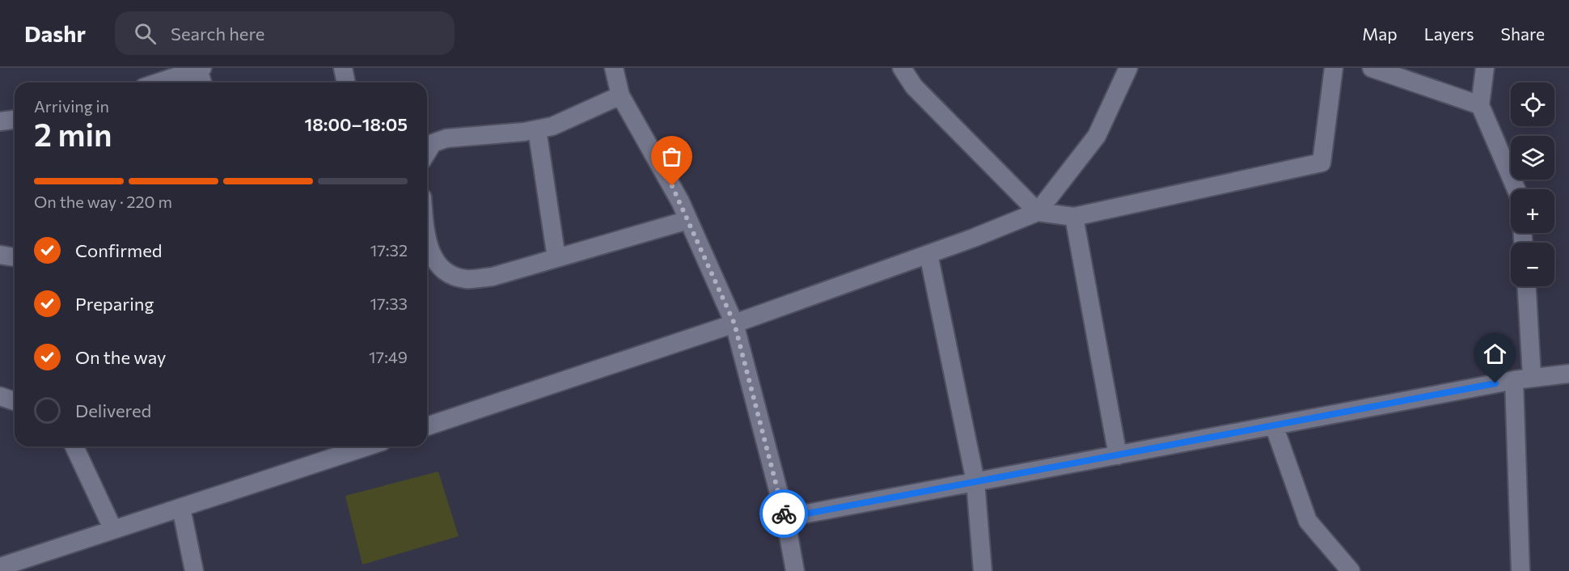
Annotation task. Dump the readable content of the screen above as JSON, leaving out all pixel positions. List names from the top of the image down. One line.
{"page":{"header":"Dashr","search":"Search here","nav":["Map","Layers","Share"],"map_buttons":["+","−"],"heading":["2 min","Arriving in","18:00–18:05"],"bar":"On the way · 220 m","list":[["Confirmed","17:32"],["Preparing","17:33"],["On the way","17:49"],"Delivered"]}}
